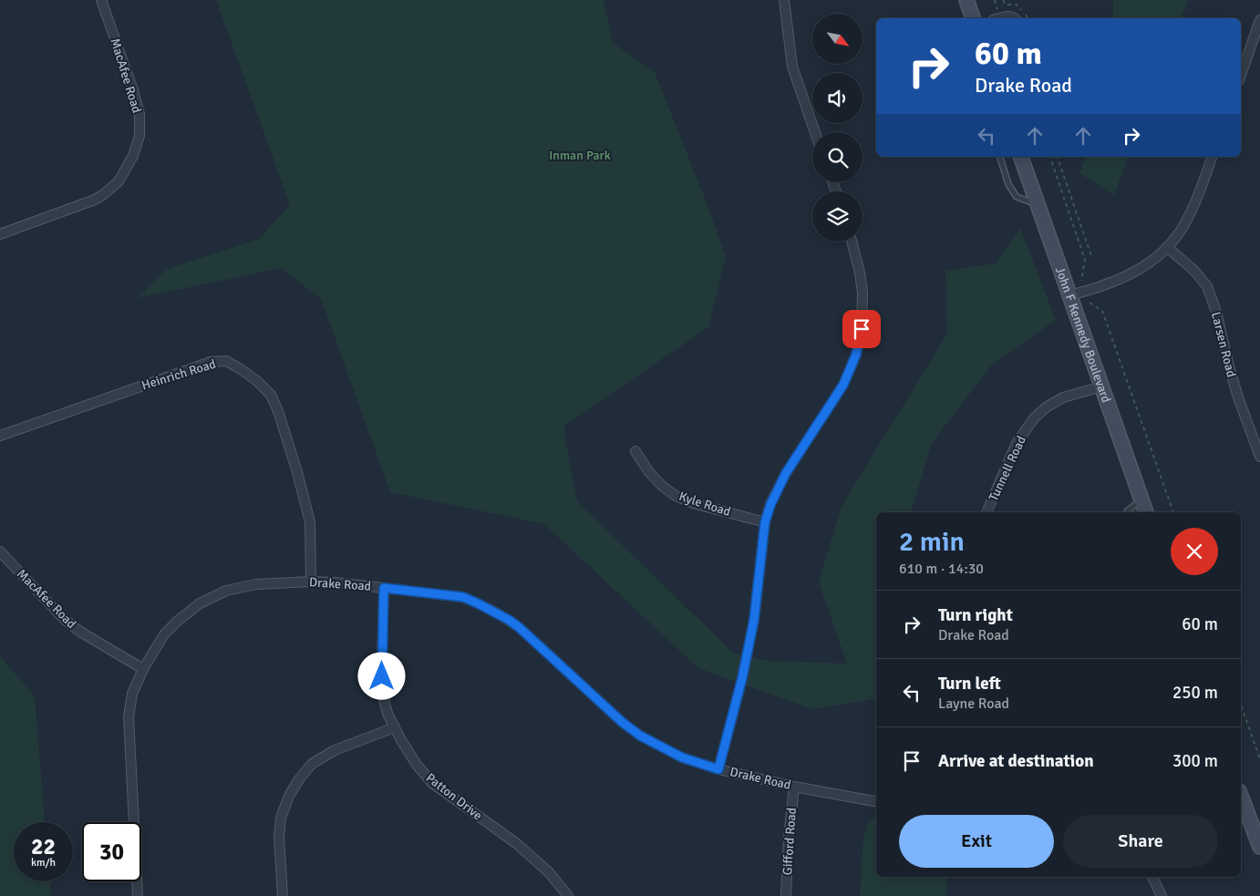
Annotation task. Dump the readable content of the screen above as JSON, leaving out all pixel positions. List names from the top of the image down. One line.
{"streets":{"street":["MacAfee Road","John F Kennedy Boulevard","Larsen Road","Heinrich Road","Tunnell Road","Kyle Road","Drake Road","Patton Drive","Gifford Road"]},"crossings":[["MacAfee Road","Drake Road"],["John F Kennedy Boulevard","Tunnell Road"],["Heinrich Road","Drake Road"],["Drake Road","Patton Drive"],["Drake Road","Gifford Road"]],"parks":["Inman Park"],"north":"bottom right","page":{"turn":["60 m","Drake Road"],"heading":["2 min","610 m · 14:30"],"list":[{"name":"Turn right","note":"Drake Road","value":"60 m"},{"name":"Turn left","note":"Layne Road","value":"250 m"},{"name":"Arrive at destination","value":"300 m"}],"buttons":["Exit","Share"],"speed":"22 km/h","limit":"30"}}
